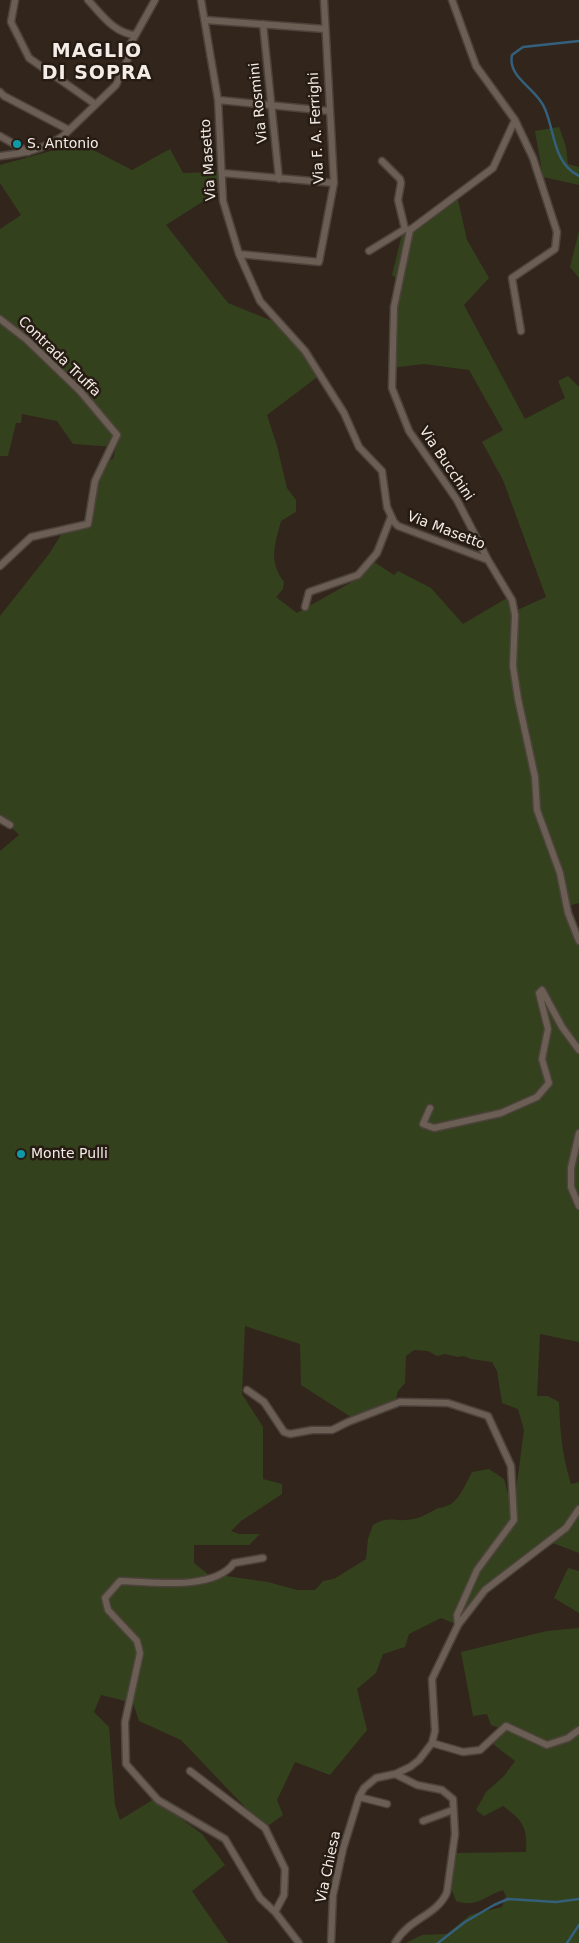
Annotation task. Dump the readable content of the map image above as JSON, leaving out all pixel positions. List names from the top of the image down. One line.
{"streets":{"street":["Via Rosmini","Via F. A. Ferrighi","Via Masetto","Contrada Truffa","Via Bucchini","Via Chiesa"]},"crossings":[["Via F. A. Ferrighi","Via Masetto"],["Via Masetto","Via Bucchini"]],"districts":["MAGLIO DI SOPRA"],"places":["S. Antonio","Monte Pulli"]}
